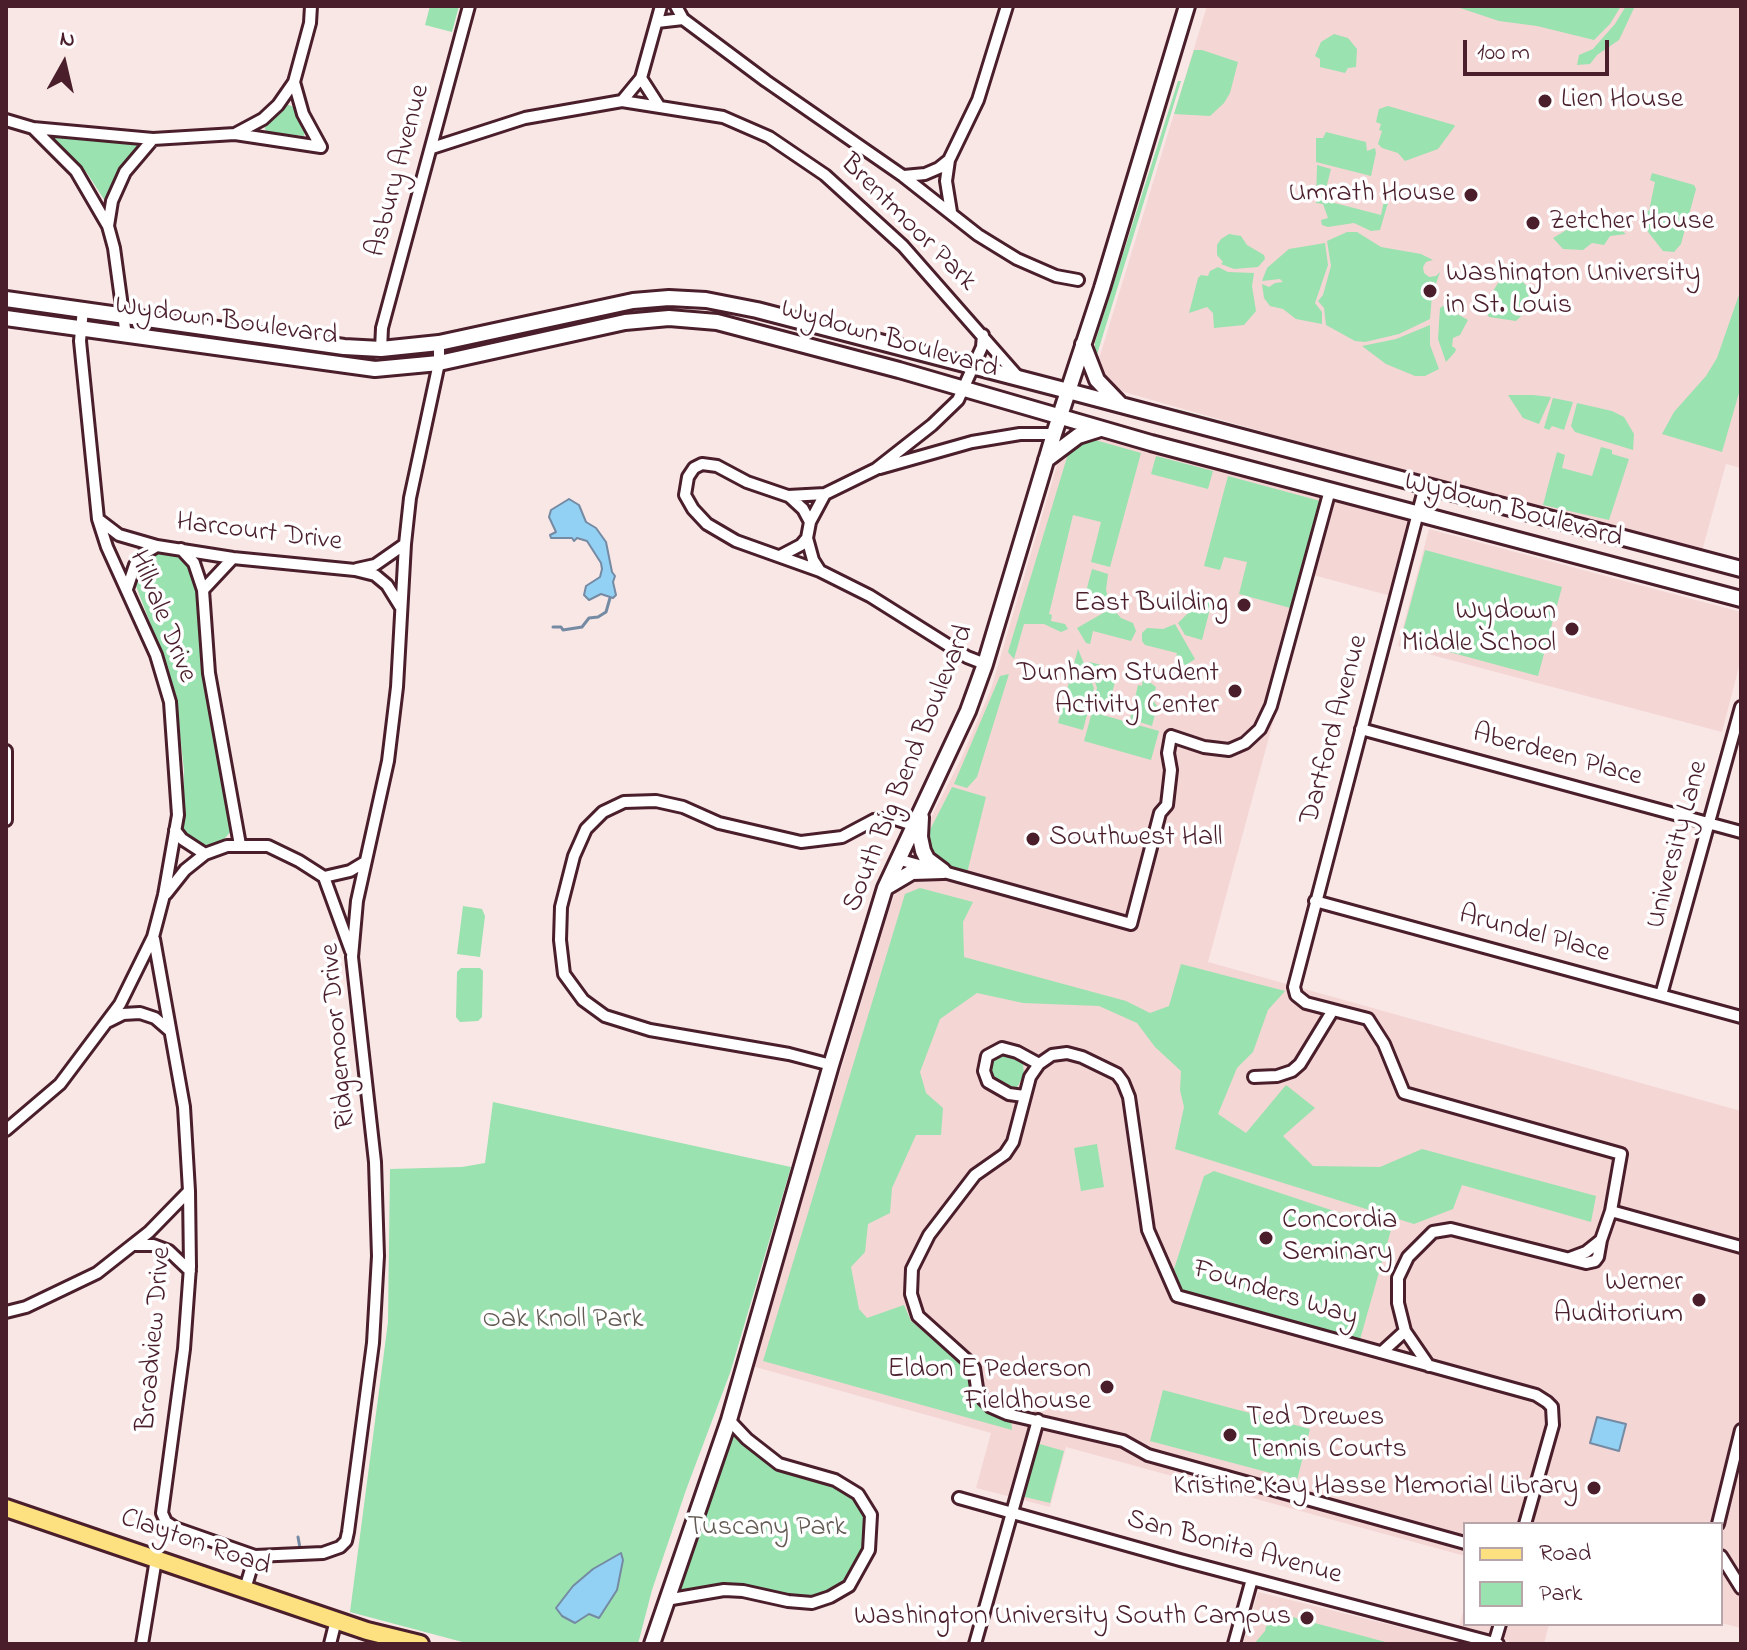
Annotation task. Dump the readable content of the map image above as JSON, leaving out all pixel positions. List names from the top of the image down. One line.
{"streets":{"main road":["Clayton Road"],"street":["Asbury Avenue","Brentmoor Park","Wydown Boulevard","Harcourt Drive","Hillvale Drive","Dartford Avenue","Aberdeen Place","South Big Bend Boulevard","University Lane","Arundel Place","Ridgemoor Drive","Founders Way","Broadview Drive","San Bonita Avenue"]},"crossings":[["Asbury Avenue","Brentmoor Park"],["Asbury Avenue","Wydown Boulevard"],["Brentmoor Park","Wydown Boulevard"],["Wydown Boulevard","Hillvale Drive"],["Wydown Boulevard","Dartford Avenue"],["Wydown Boulevard","South Big Bend Boulevard"],["Wydown Boulevard","Ridgemoor Drive"],["Harcourt Drive","Hillvale Drive"],["Harcourt Drive","Ridgemoor Drive"],["Hillvale Drive","Broadview Drive"],["Dartford Avenue","Aberdeen Place"],["Dartford Avenue","Arundel Place"],["Aberdeen Place","University Lane"],["University Lane","Arundel Place"],["Ridgemoor Drive","Broadview Drive"]],"parks":["Oak Knoll Park","Tuscany Park"],"places":["Lien House","Umrath House","Zetcher House","Washington University in St. Louis","East Building","Wydown Middle School","Dunham Student Activity Center","Southwest Hall","Concordia Seminary","Werner Auditorium","Eldon E Pederson Fieldhouse","Ted Drewes Tennis Courts","Kristine Kay Hasse Memorial Library","Washington University South Campus"],"legend":["Road","Park"],"scale_bar":"100 m","north":"top"}
